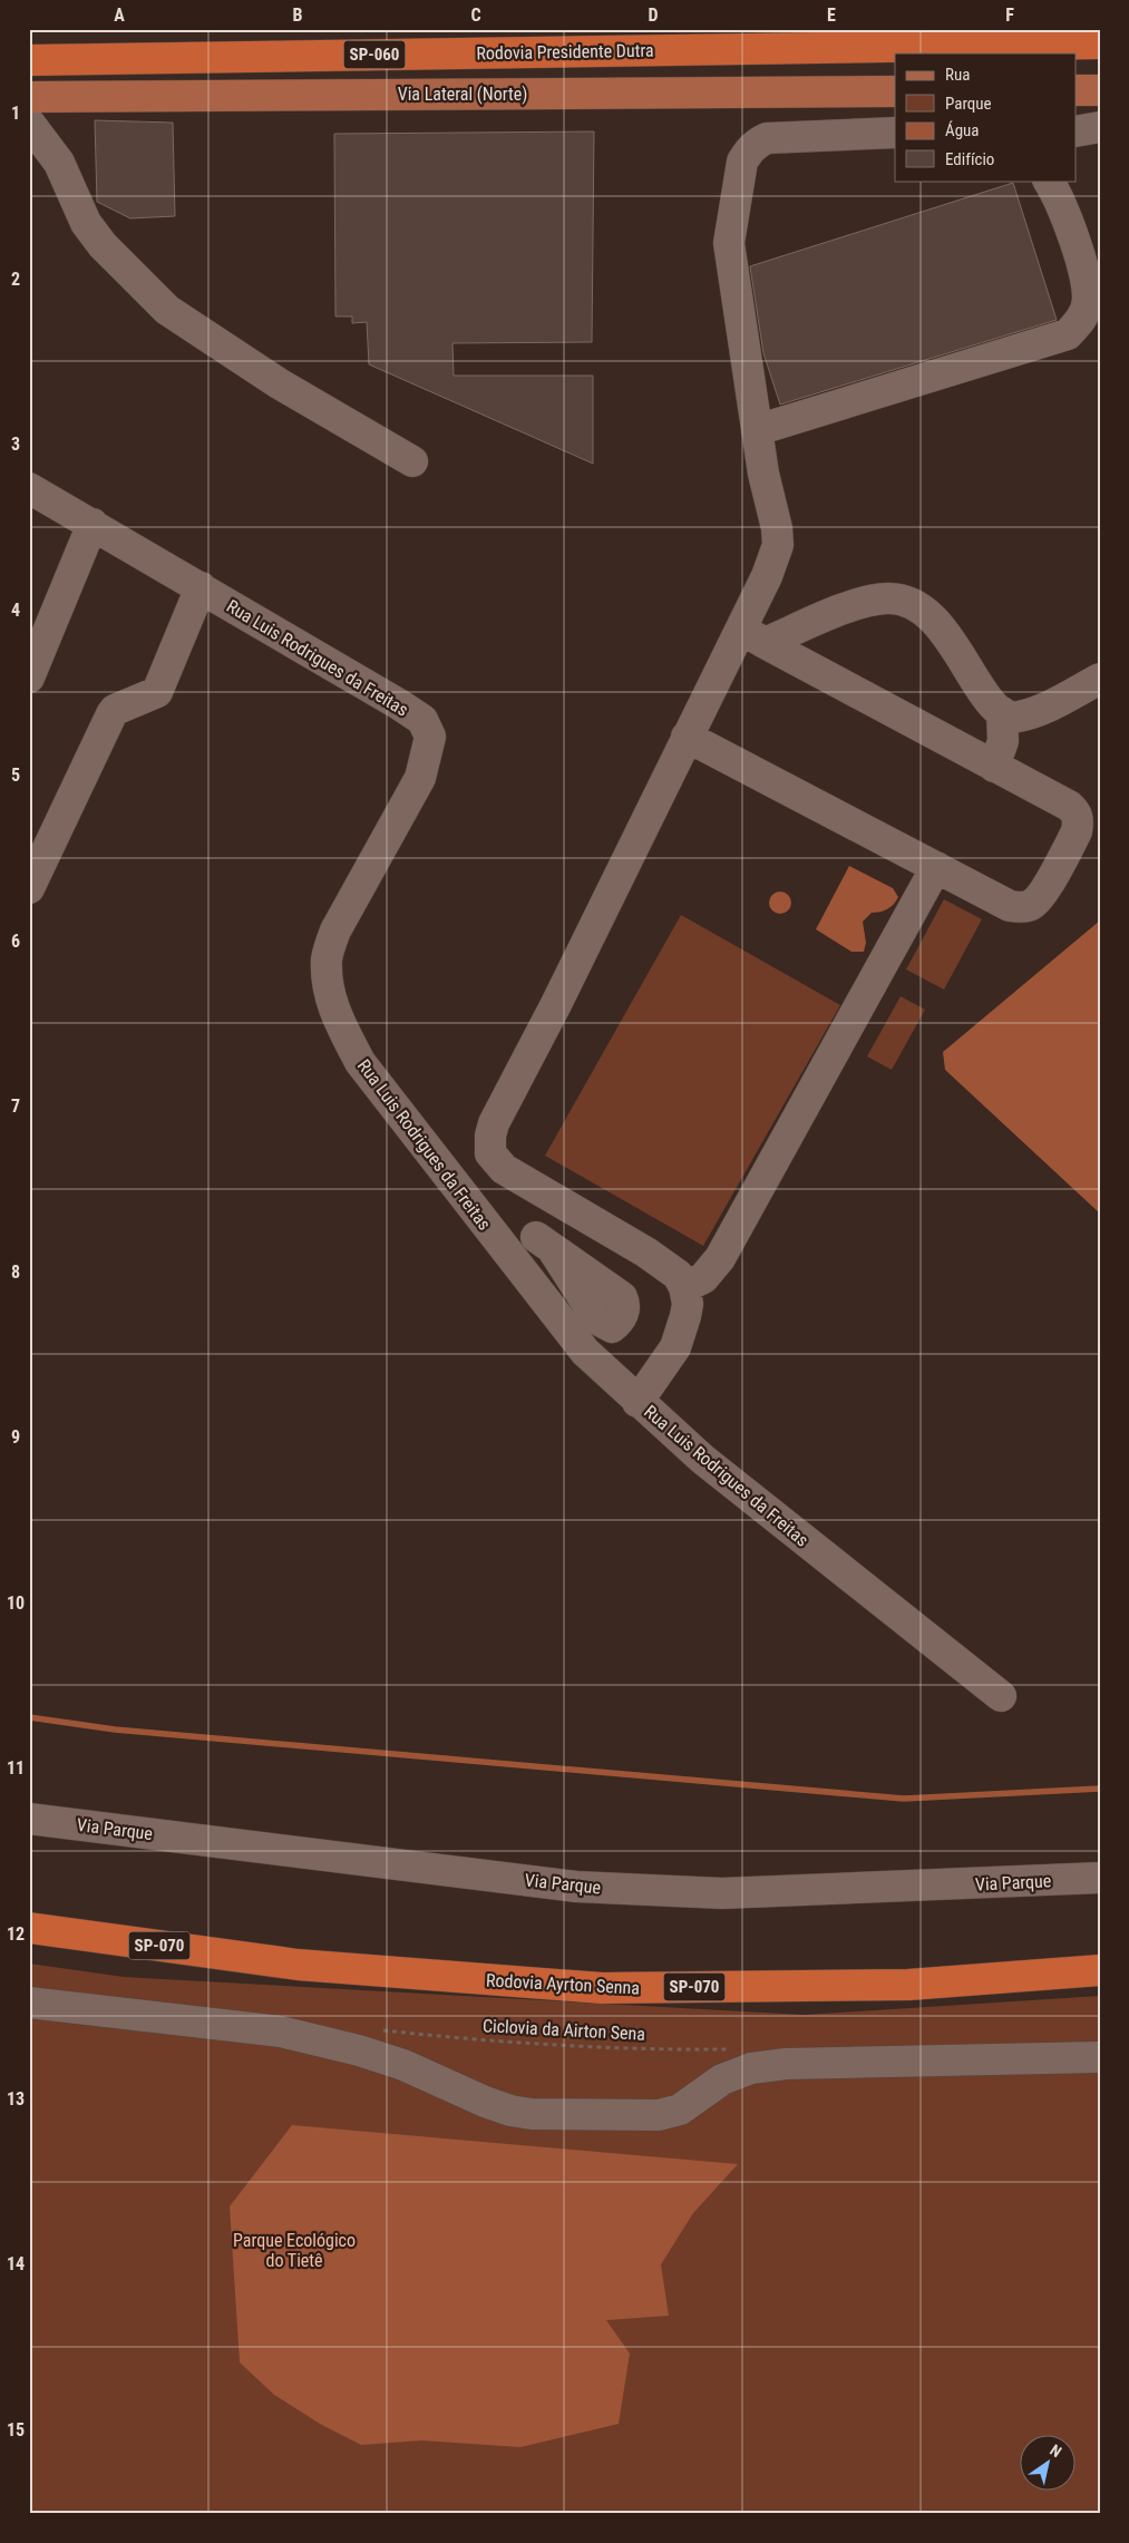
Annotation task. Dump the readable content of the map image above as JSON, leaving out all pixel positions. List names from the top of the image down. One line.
{"streets":{"highway":["Rodovia Presidente Dutra","SP-060","SP-070","Rodovia Ayrton Senna"],"main road":["Via Lateral (Norte)"],"street":["Rua Luis Rodrigues da Freitas","Via Parque"],"path":["Ciclovia da Airton Sena"]},"parks":["Parque Ecológico do Tietê"],"legend":["Rua","Parque","Água","Edifício"],"north":"top right","grid":{"columns":["A","B","C","D","E","F"],"rows":["1","2","3","4","5","6","7","8","9","10","11","12","13","14","15"]}}
